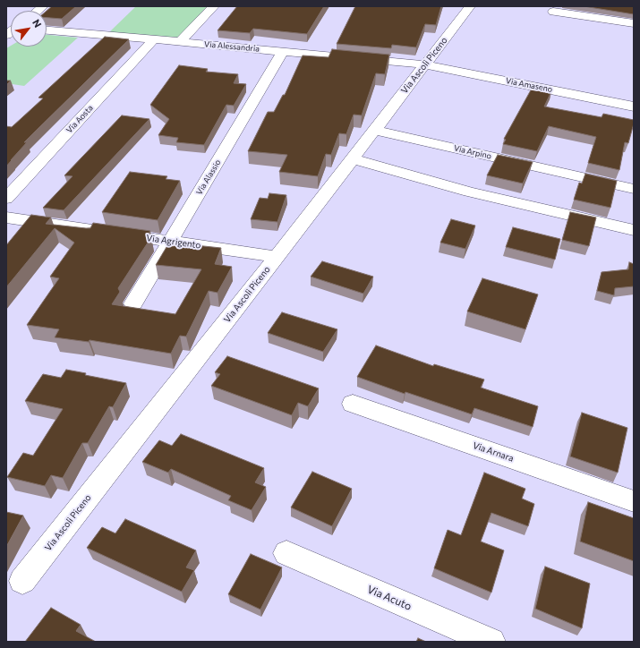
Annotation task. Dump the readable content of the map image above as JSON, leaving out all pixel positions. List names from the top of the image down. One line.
{"streets":{"street":["Via Alessandria","Via Ascoli Piceno","Via Amaseno","Via Aosta","Via Arpino","Via Alassio","Via Agrigento","Via Arnara","Via Acuto"]},"crossings":[["Via Alessandria","Via Ascoli Piceno"],["Via Alessandria","Via Amaseno"],["Via Alessandria","Via Aosta"],["Via Alessandria","Via Alassio"],["Via Ascoli Piceno","Via Amaseno"],["Via Ascoli Piceno","Via Arpino"],["Via Ascoli Piceno","Via Agrigento"],["Via Alassio","Via Agrigento"]],"north":"top right"}
